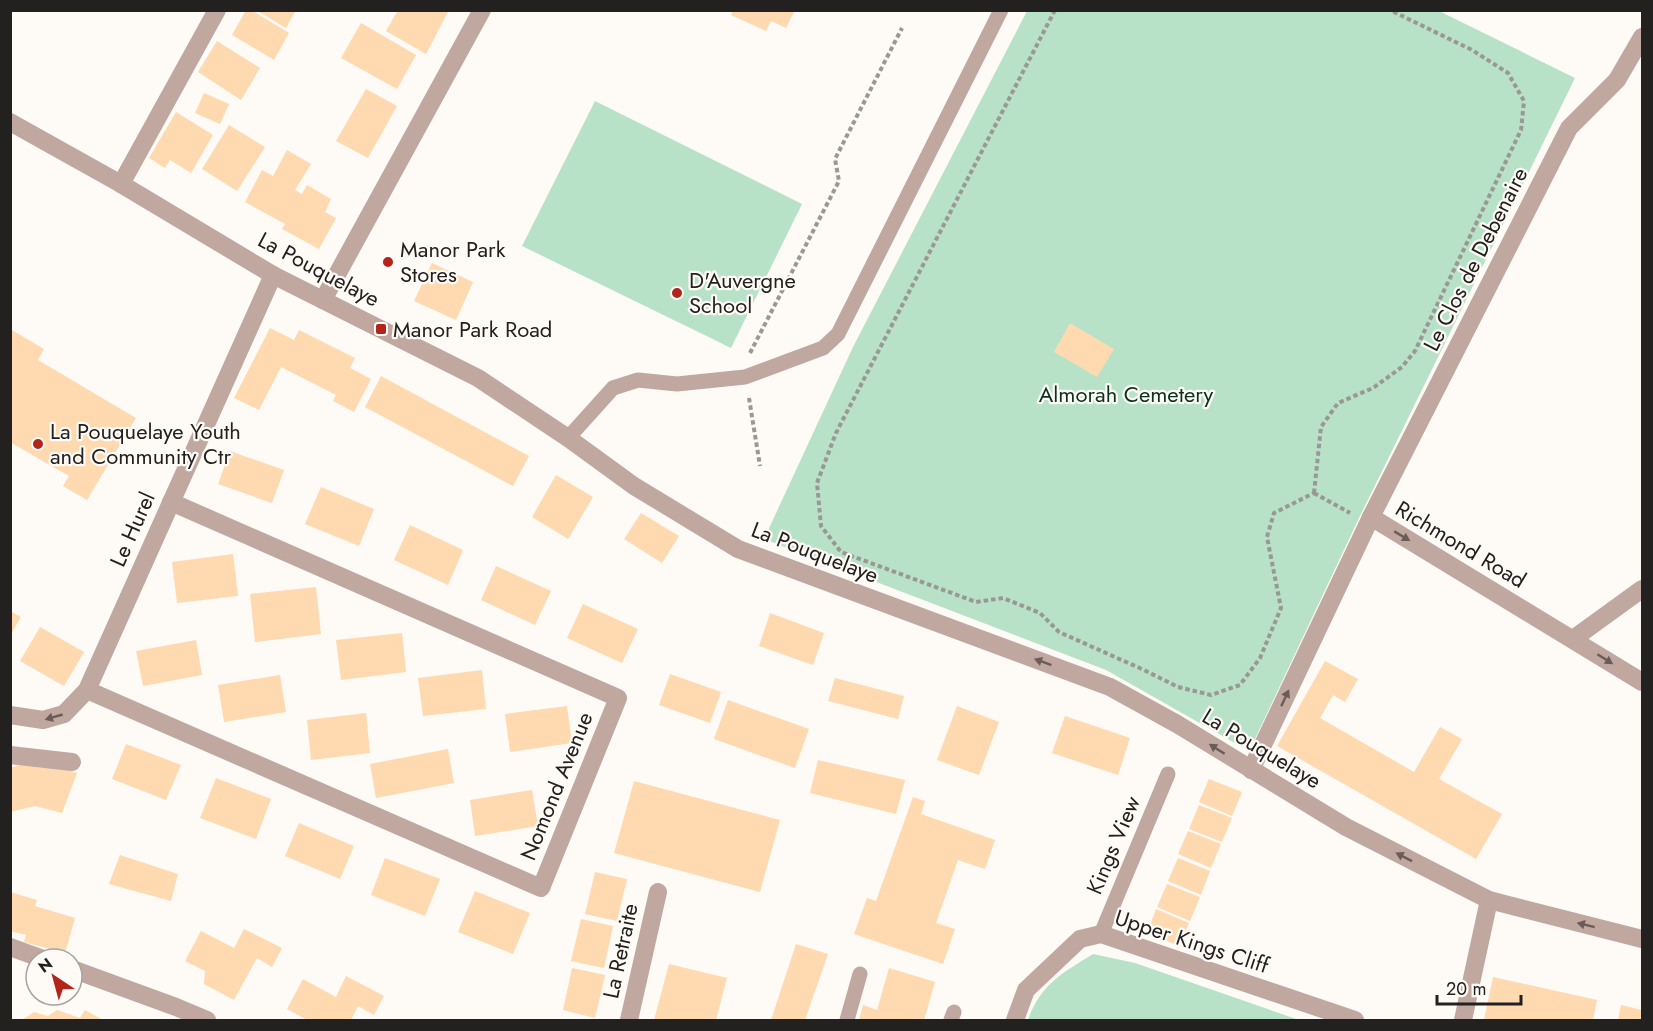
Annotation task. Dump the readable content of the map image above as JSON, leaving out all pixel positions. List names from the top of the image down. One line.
{"streets":{"street":["Le Clos de Debenaire","La Pouquelaye","Le Hurel","Richmond Road","Nomond Avenue","Upper Kings Cliff","La Retraite"],"lane":["Kings View"]},"crossings":[["Le Clos de Debenaire","Richmond Road"],["La Pouquelaye","Le Hurel"],["La Pouquelaye","Richmond Road"],["Le Hurel","Nomond Avenue"],["Kings View","Upper Kings Cliff"]],"one_way":["La Pouquelaye"],"parks":["Almorah Cemetery"],"places":{"other":["Manor Park Stores","D'Auvergne School","La Pouquelaye Youth and Community Ctr"],"transit":["Manor Park Road"]},"scale_bar":"20 m","north":"top left"}
